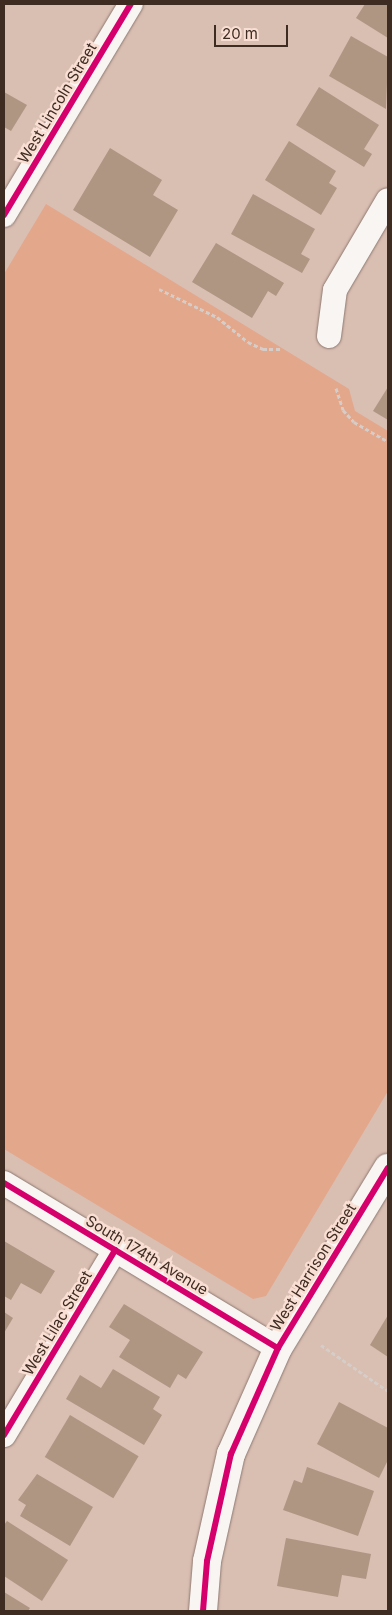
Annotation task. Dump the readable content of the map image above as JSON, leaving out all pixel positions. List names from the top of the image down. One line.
{"streets":{"street":["West Lincoln Street","South 174th Avenue","West Harrison Street","West Lilac Street"]},"crossings":[["South 174th Avenue","West Harrison Street"],["South 174th Avenue","West Lilac Street"]],"scale_bar":"20 m"}
